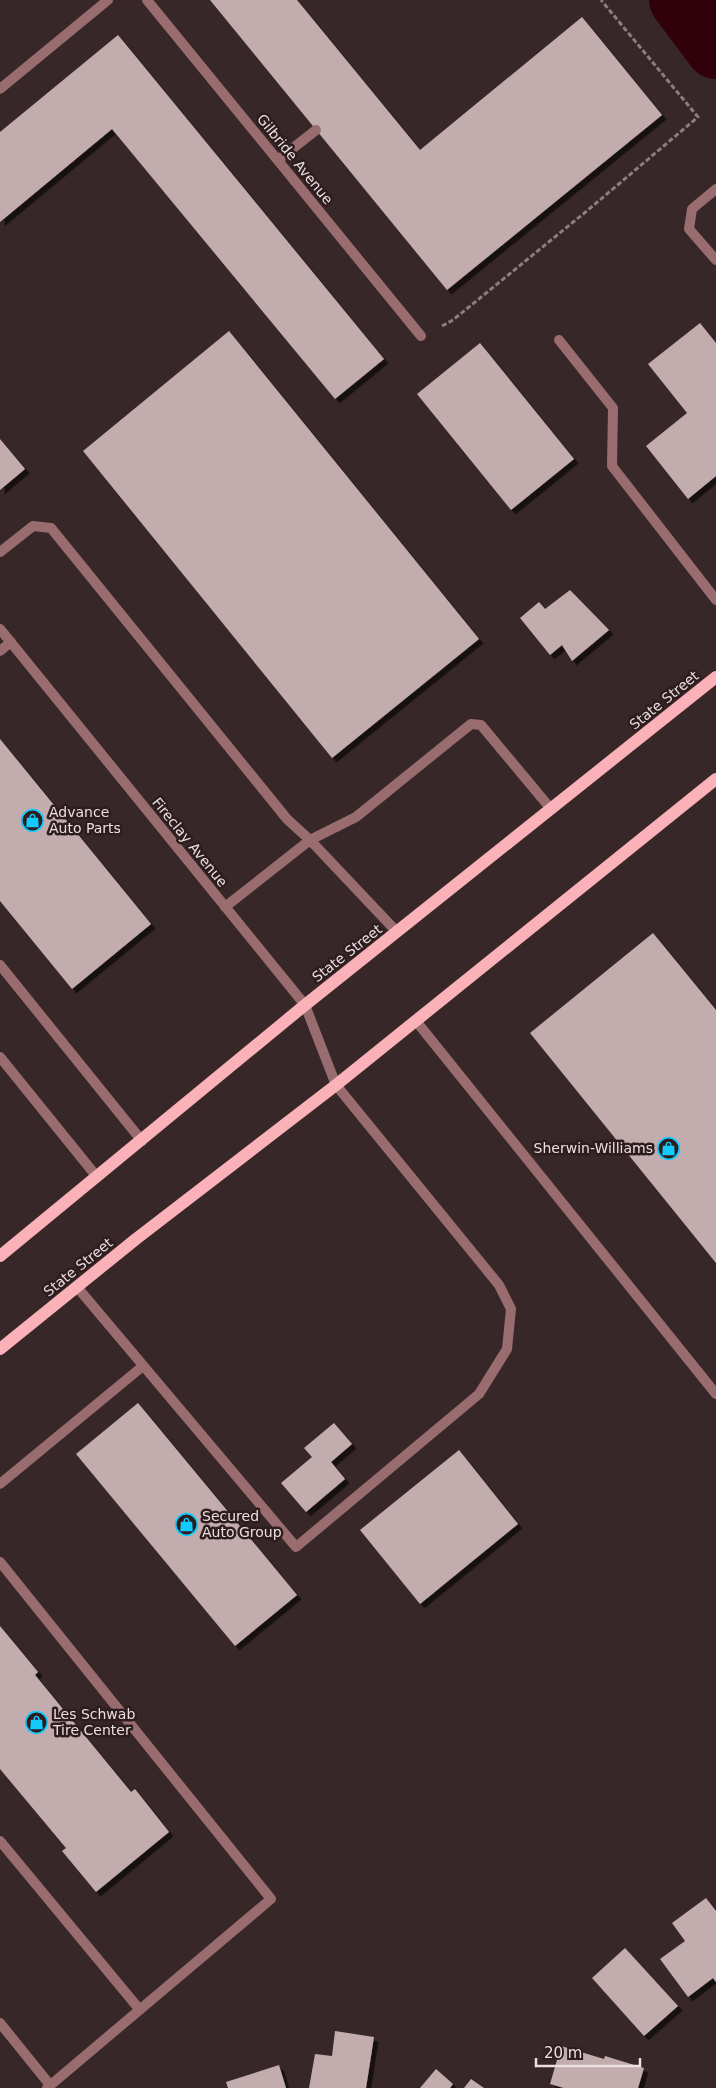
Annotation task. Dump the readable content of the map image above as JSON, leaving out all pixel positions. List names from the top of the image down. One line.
{"streets":{"main road":["State Street"],"street":["Gilbride Avenue","Fireclay Avenue"]},"crossings":[["State Street","Fireclay Avenue"]],"places":{"shop":["Advance Auto Parts","Sherwin-Williams","Secured Auto Group","Les Schwab Tire Center"]},"scale_bar":"20 m"}
